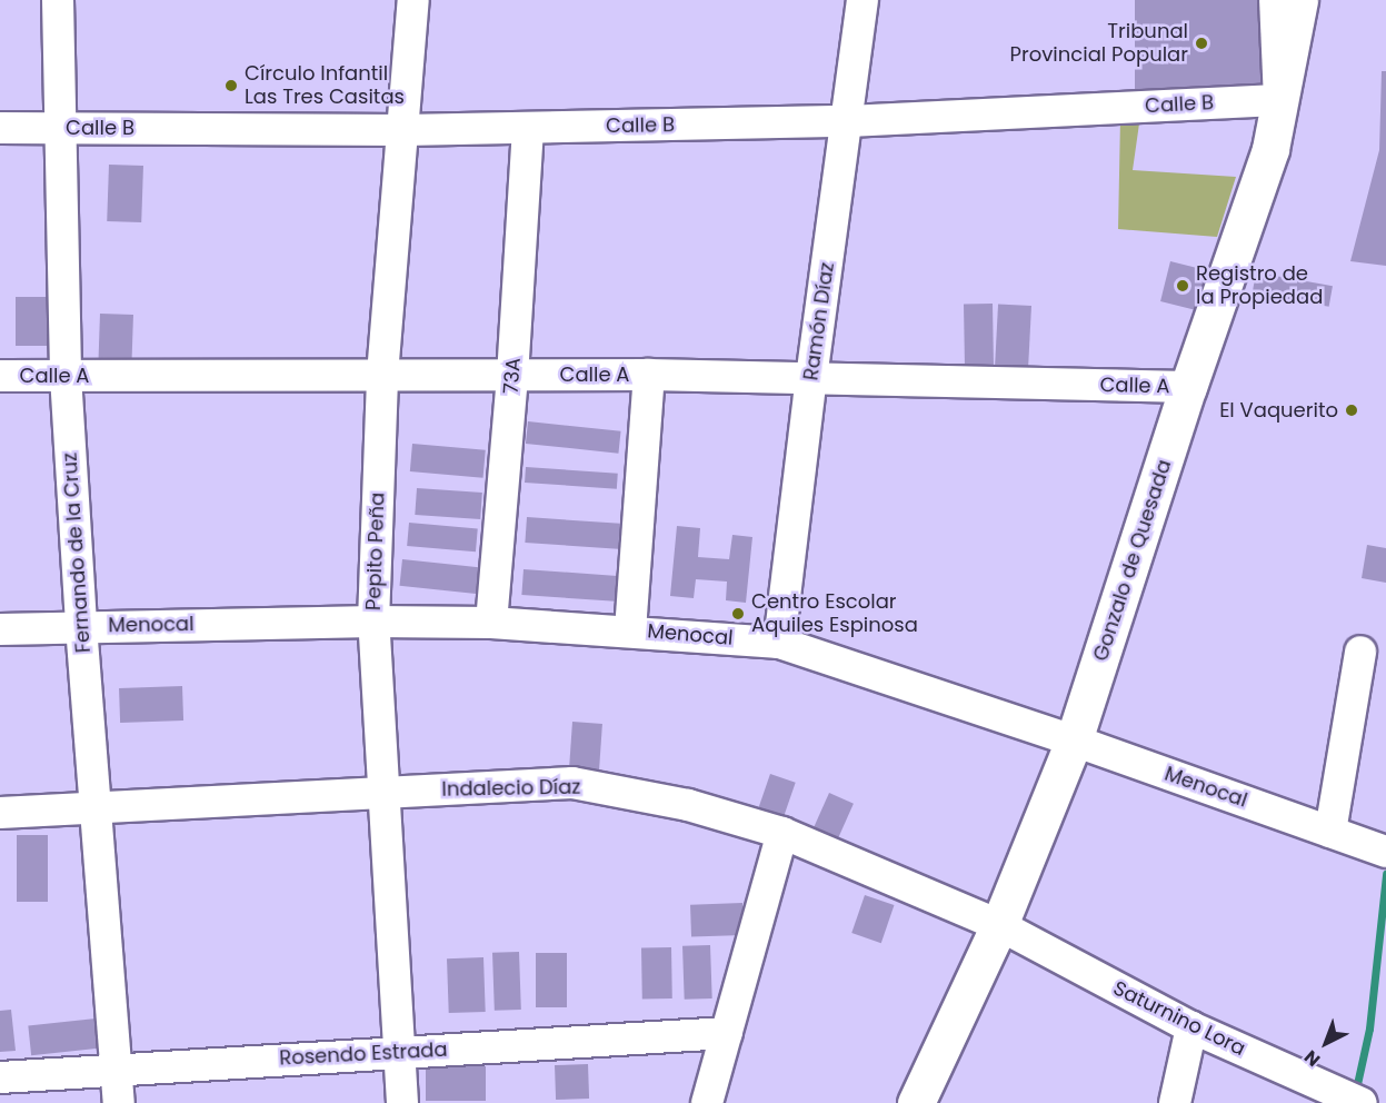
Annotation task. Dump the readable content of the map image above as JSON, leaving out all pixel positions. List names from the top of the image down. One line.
{"streets":{"main road":["Gonzalo de Quesada"],"street":["Calle B","Ramón Díaz","Calle A","73A","Pepito Peña","Fernando de la Cruz","Menocal","Indalecio Díaz","Saturnino Lora","Rosendo Estrada"]},"crossings":[["Calle B","Ramón Díaz"],["Calle B","73A"],["Calle B","Pepito Peña"],["Calle B","Fernando de la Cruz"],["Calle B","Gonzalo de Quesada"],["Ramón Díaz","Calle A"],["Ramón Díaz","Menocal"],["Calle A","73A"],["Calle A","Pepito Peña"],["Calle A","Fernando de la Cruz"],["Calle A","Gonzalo de Quesada"],["73A","Menocal"],["Pepito Peña","Menocal"],["Pepito Peña","Indalecio Díaz"],["Pepito Peña","Rosendo Estrada"],["Fernando de la Cruz","Menocal"],["Fernando de la Cruz","Indalecio Díaz"],["Fernando de la Cruz","Rosendo Estrada"],["Gonzalo de Quesada","Menocal"],["Gonzalo de Quesada","Indalecio Díaz"],["Gonzalo de Quesada","Saturnino Lora"],["Indalecio Díaz","Saturnino Lora"]],"places":["Tribunal Provincial Popular","Círculo Infantil Las Tres Casitas","Registro de la Propiedad","El Vaquerito","Centro Escolar Aquiles Espinosa"],"north":"bottom left"}
